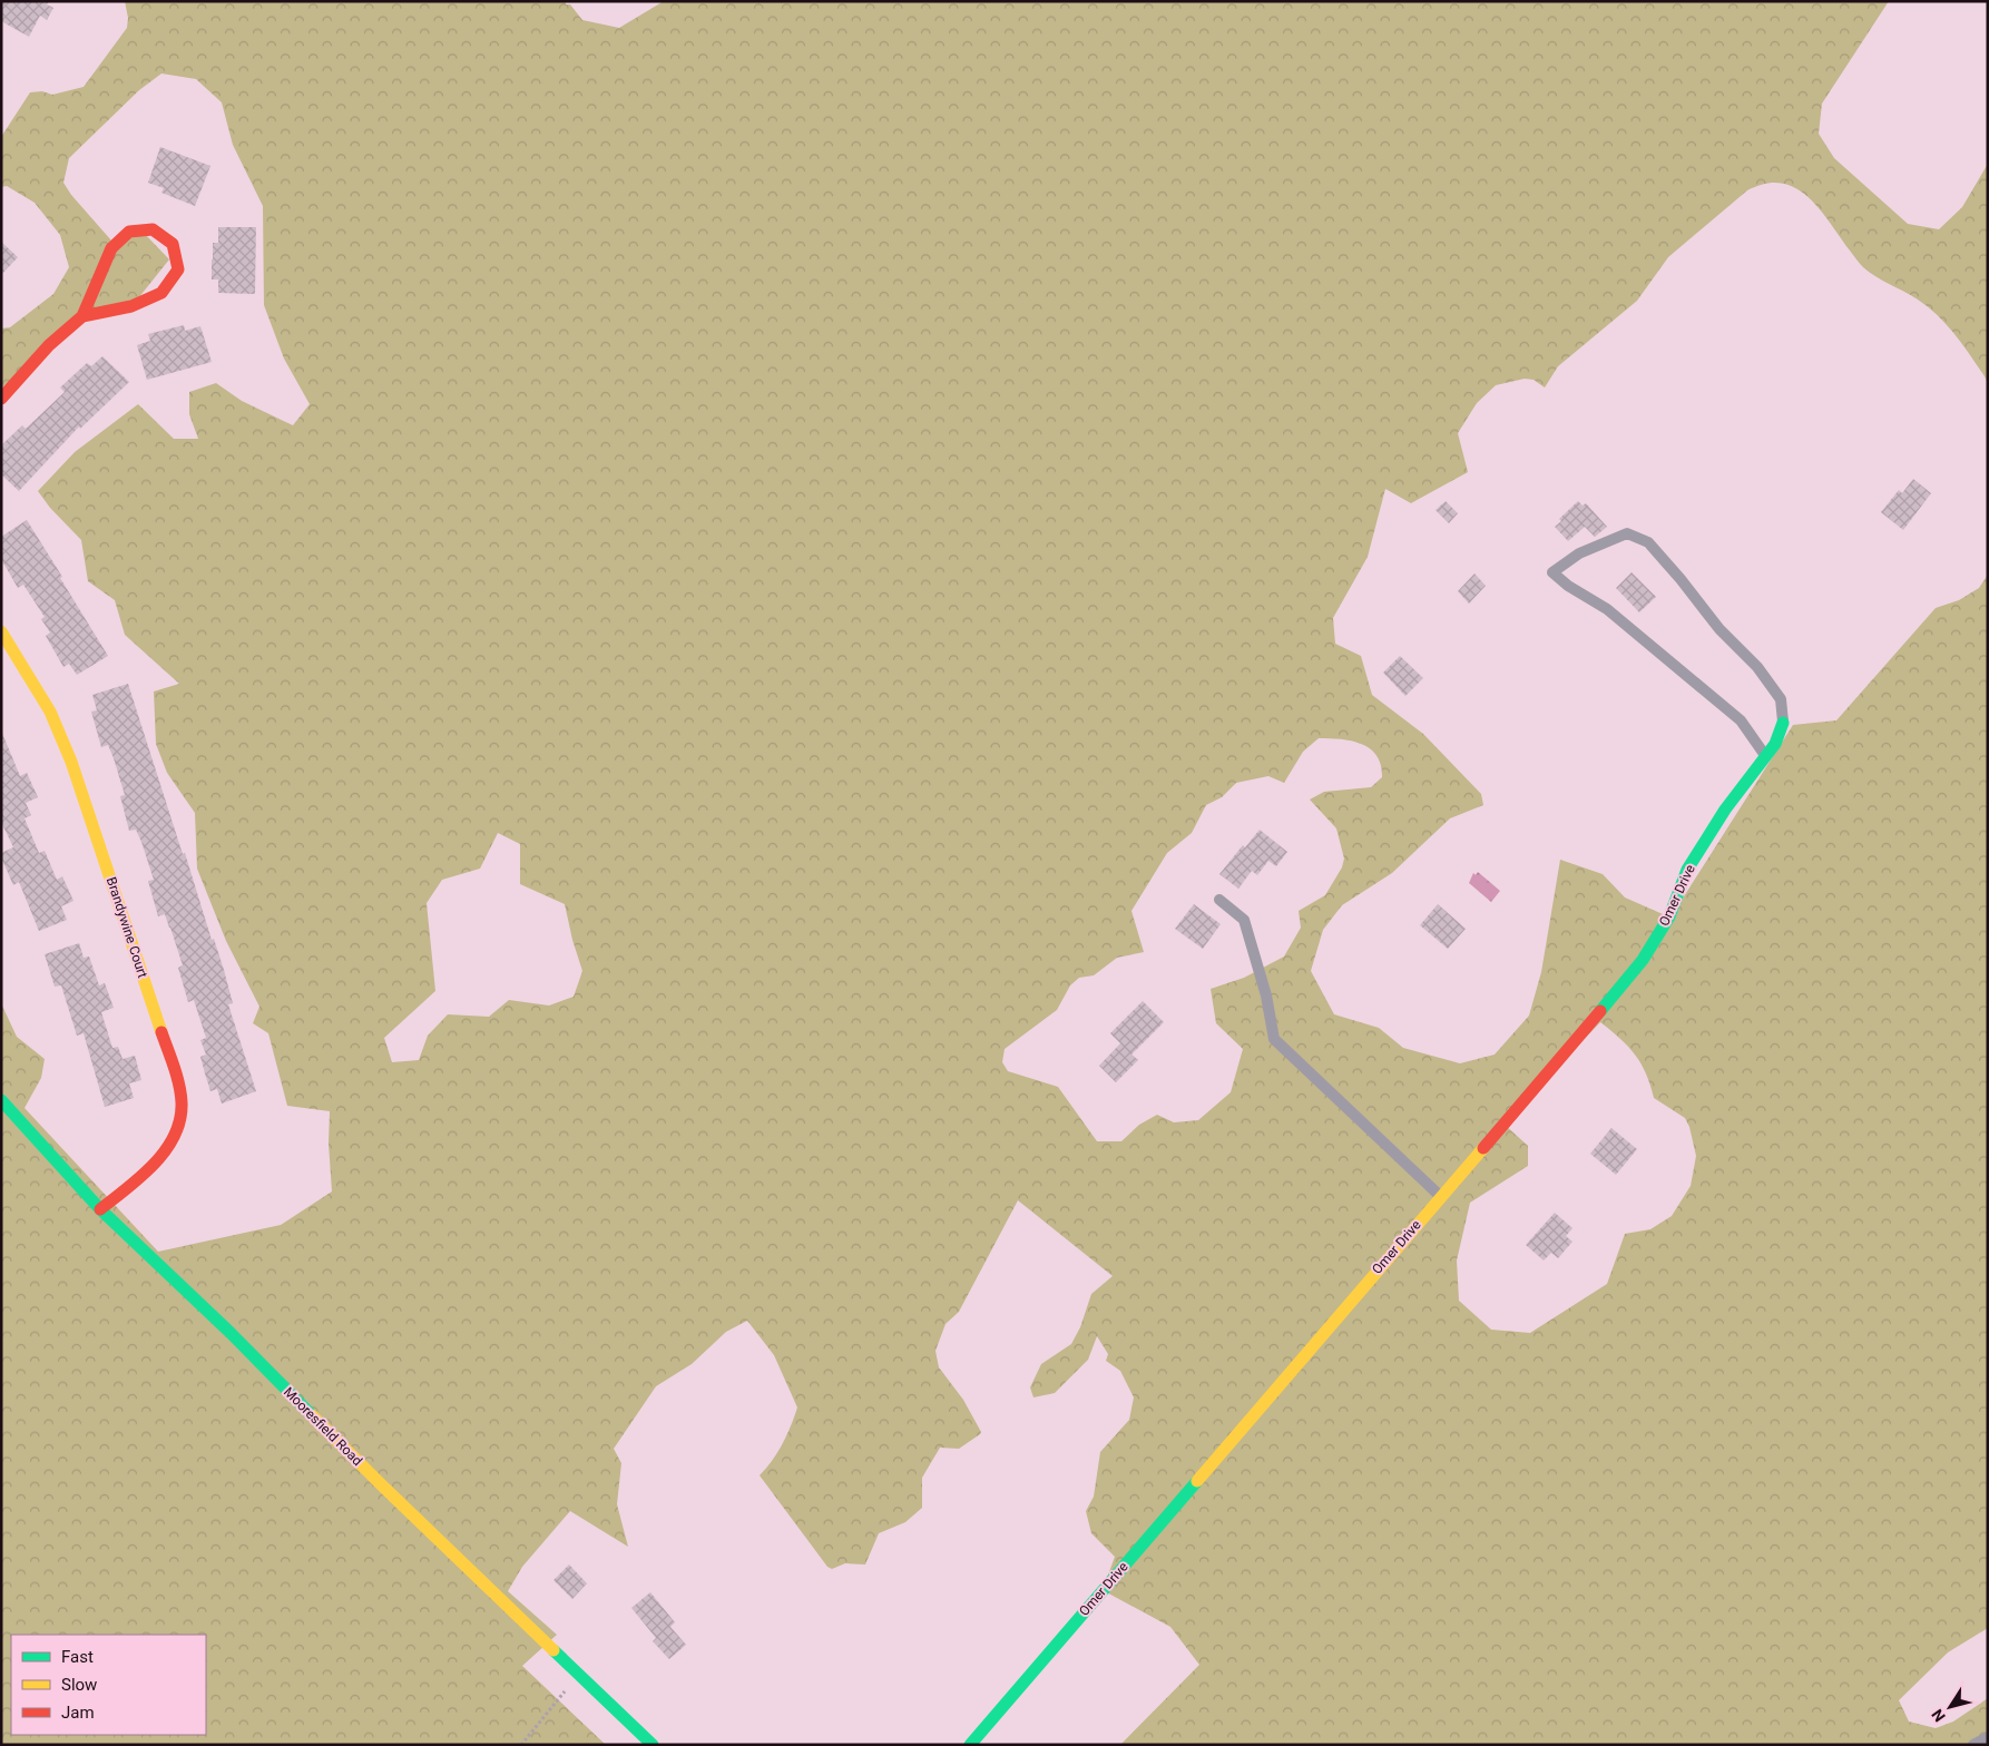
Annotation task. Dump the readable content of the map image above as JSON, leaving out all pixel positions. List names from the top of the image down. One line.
{"streets":{"street":["Omer Drive","Brandywine Court","Mooresfield Road"]},"crossings":[["Brandywine Court","Mooresfield Road"]],"legend":["Fast","Slow","Jam"],"north":"bottom left"}
